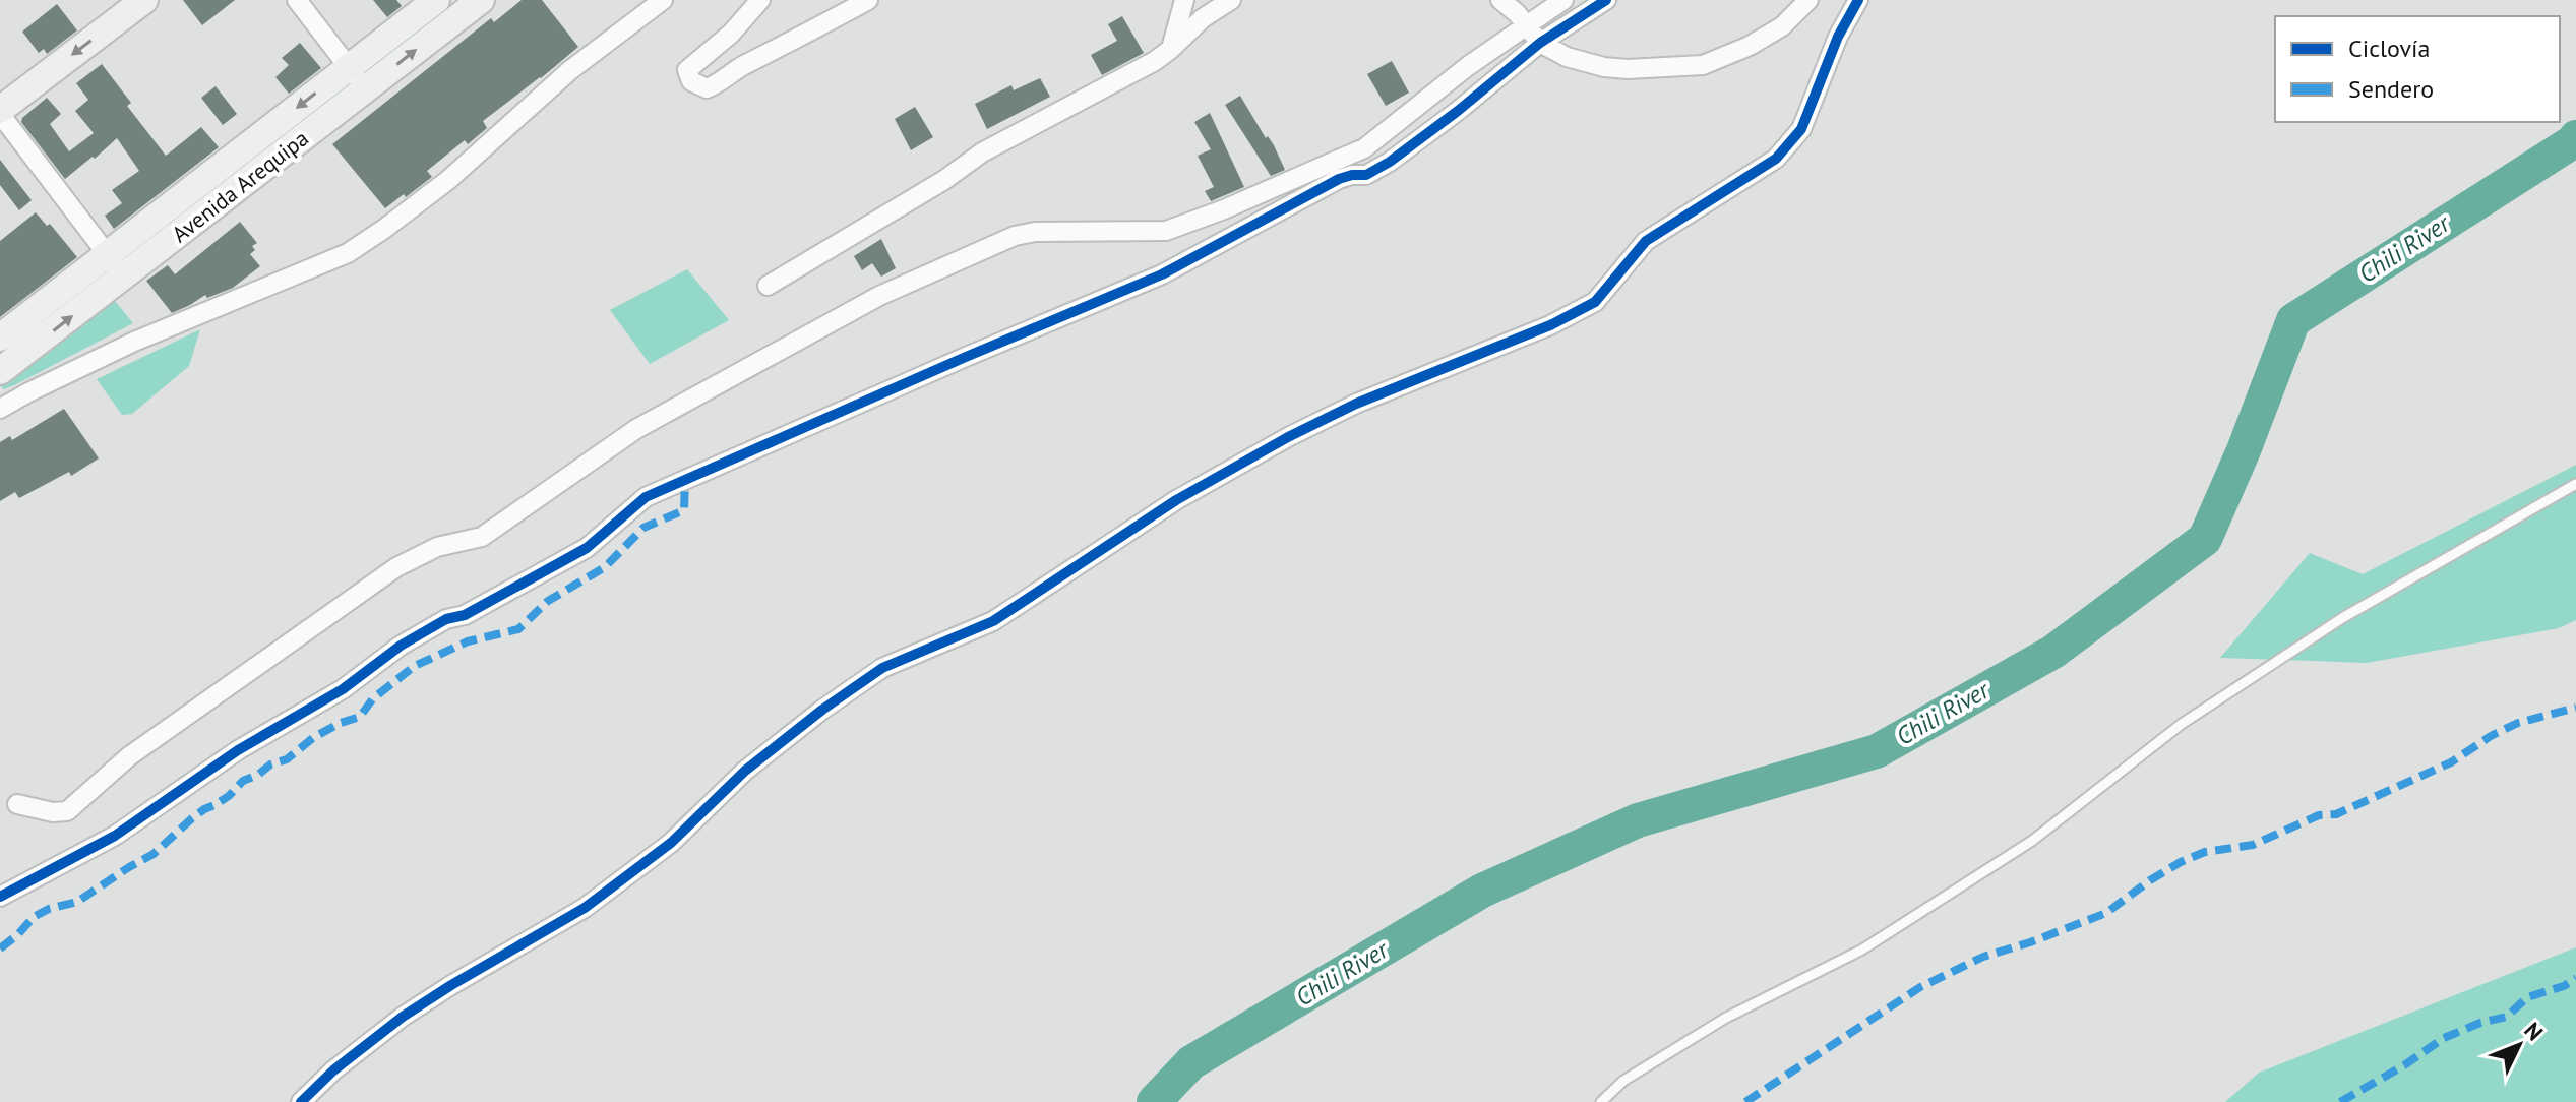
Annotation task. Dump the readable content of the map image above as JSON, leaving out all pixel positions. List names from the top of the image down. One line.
{"streets":{"main road":["Avenida Arequipa"]},"water":["Chili River"],"legend":["Ciclovía","Sendero"],"north":"top right"}
